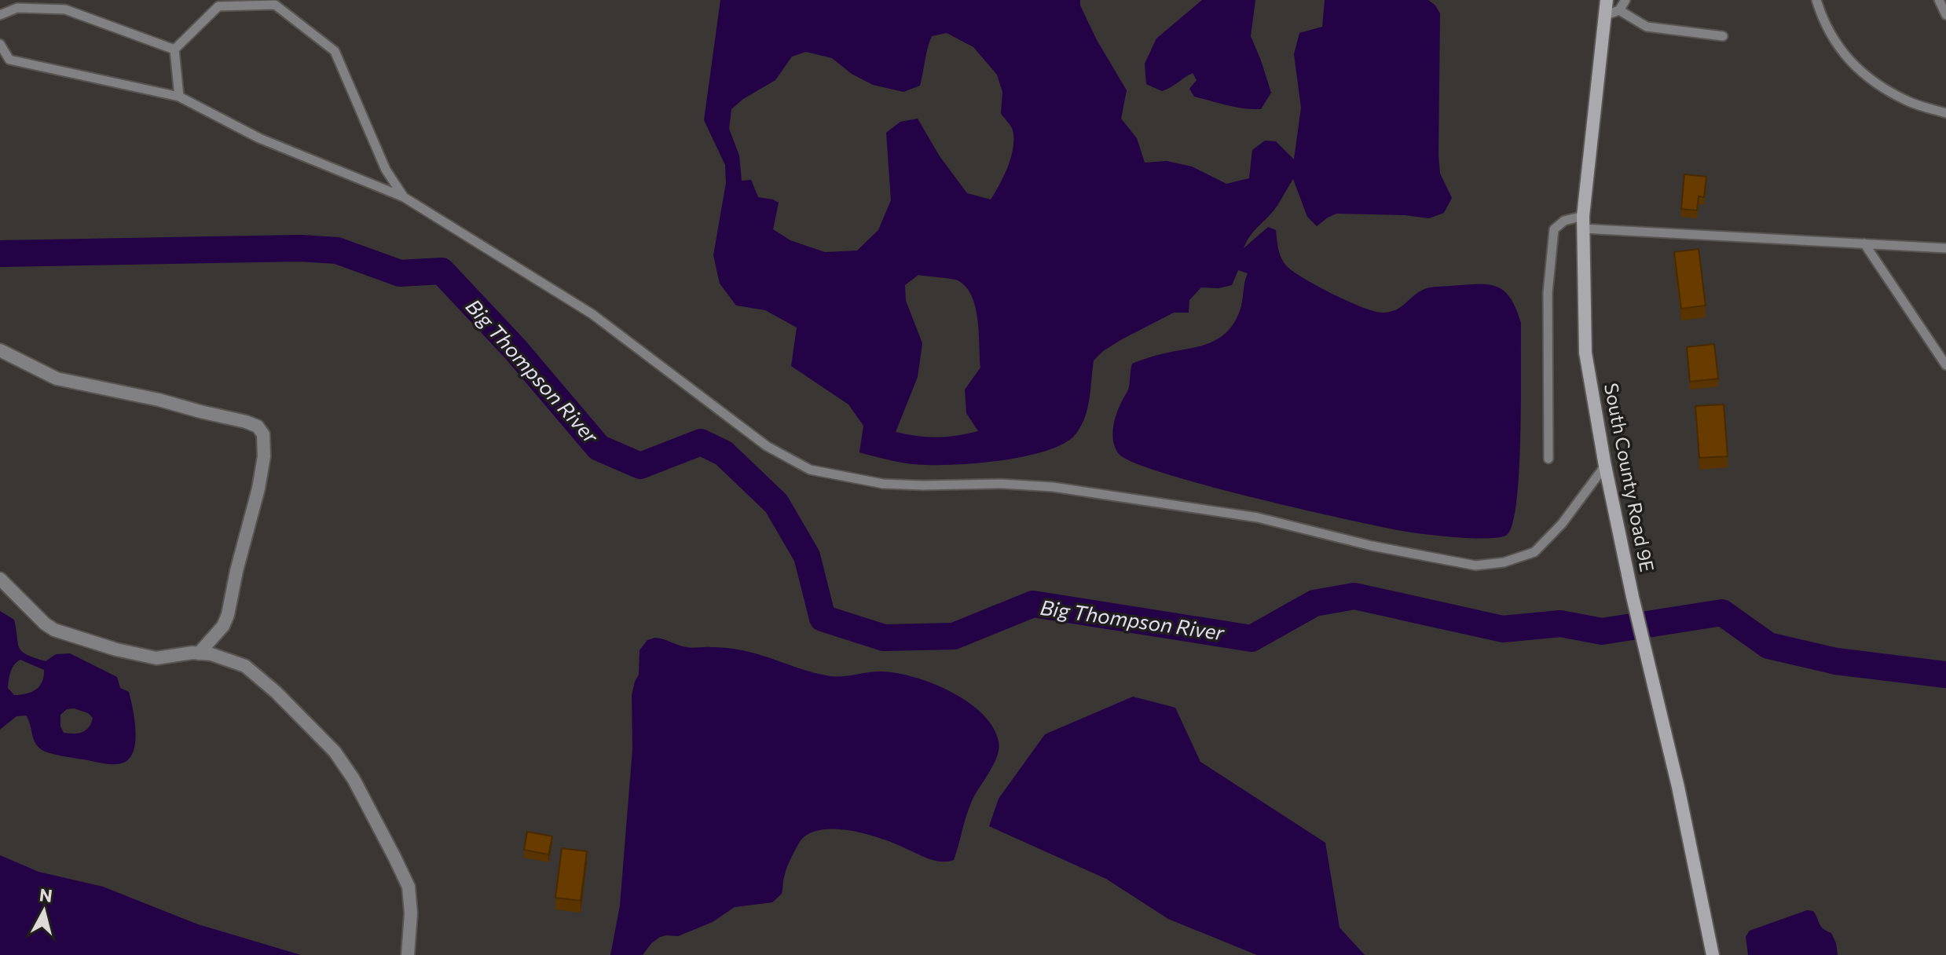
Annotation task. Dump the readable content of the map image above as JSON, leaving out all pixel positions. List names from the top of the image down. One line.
{"streets":{"street":["South County Road 9E"]},"water":["Big Thompson River"],"north":"top"}
